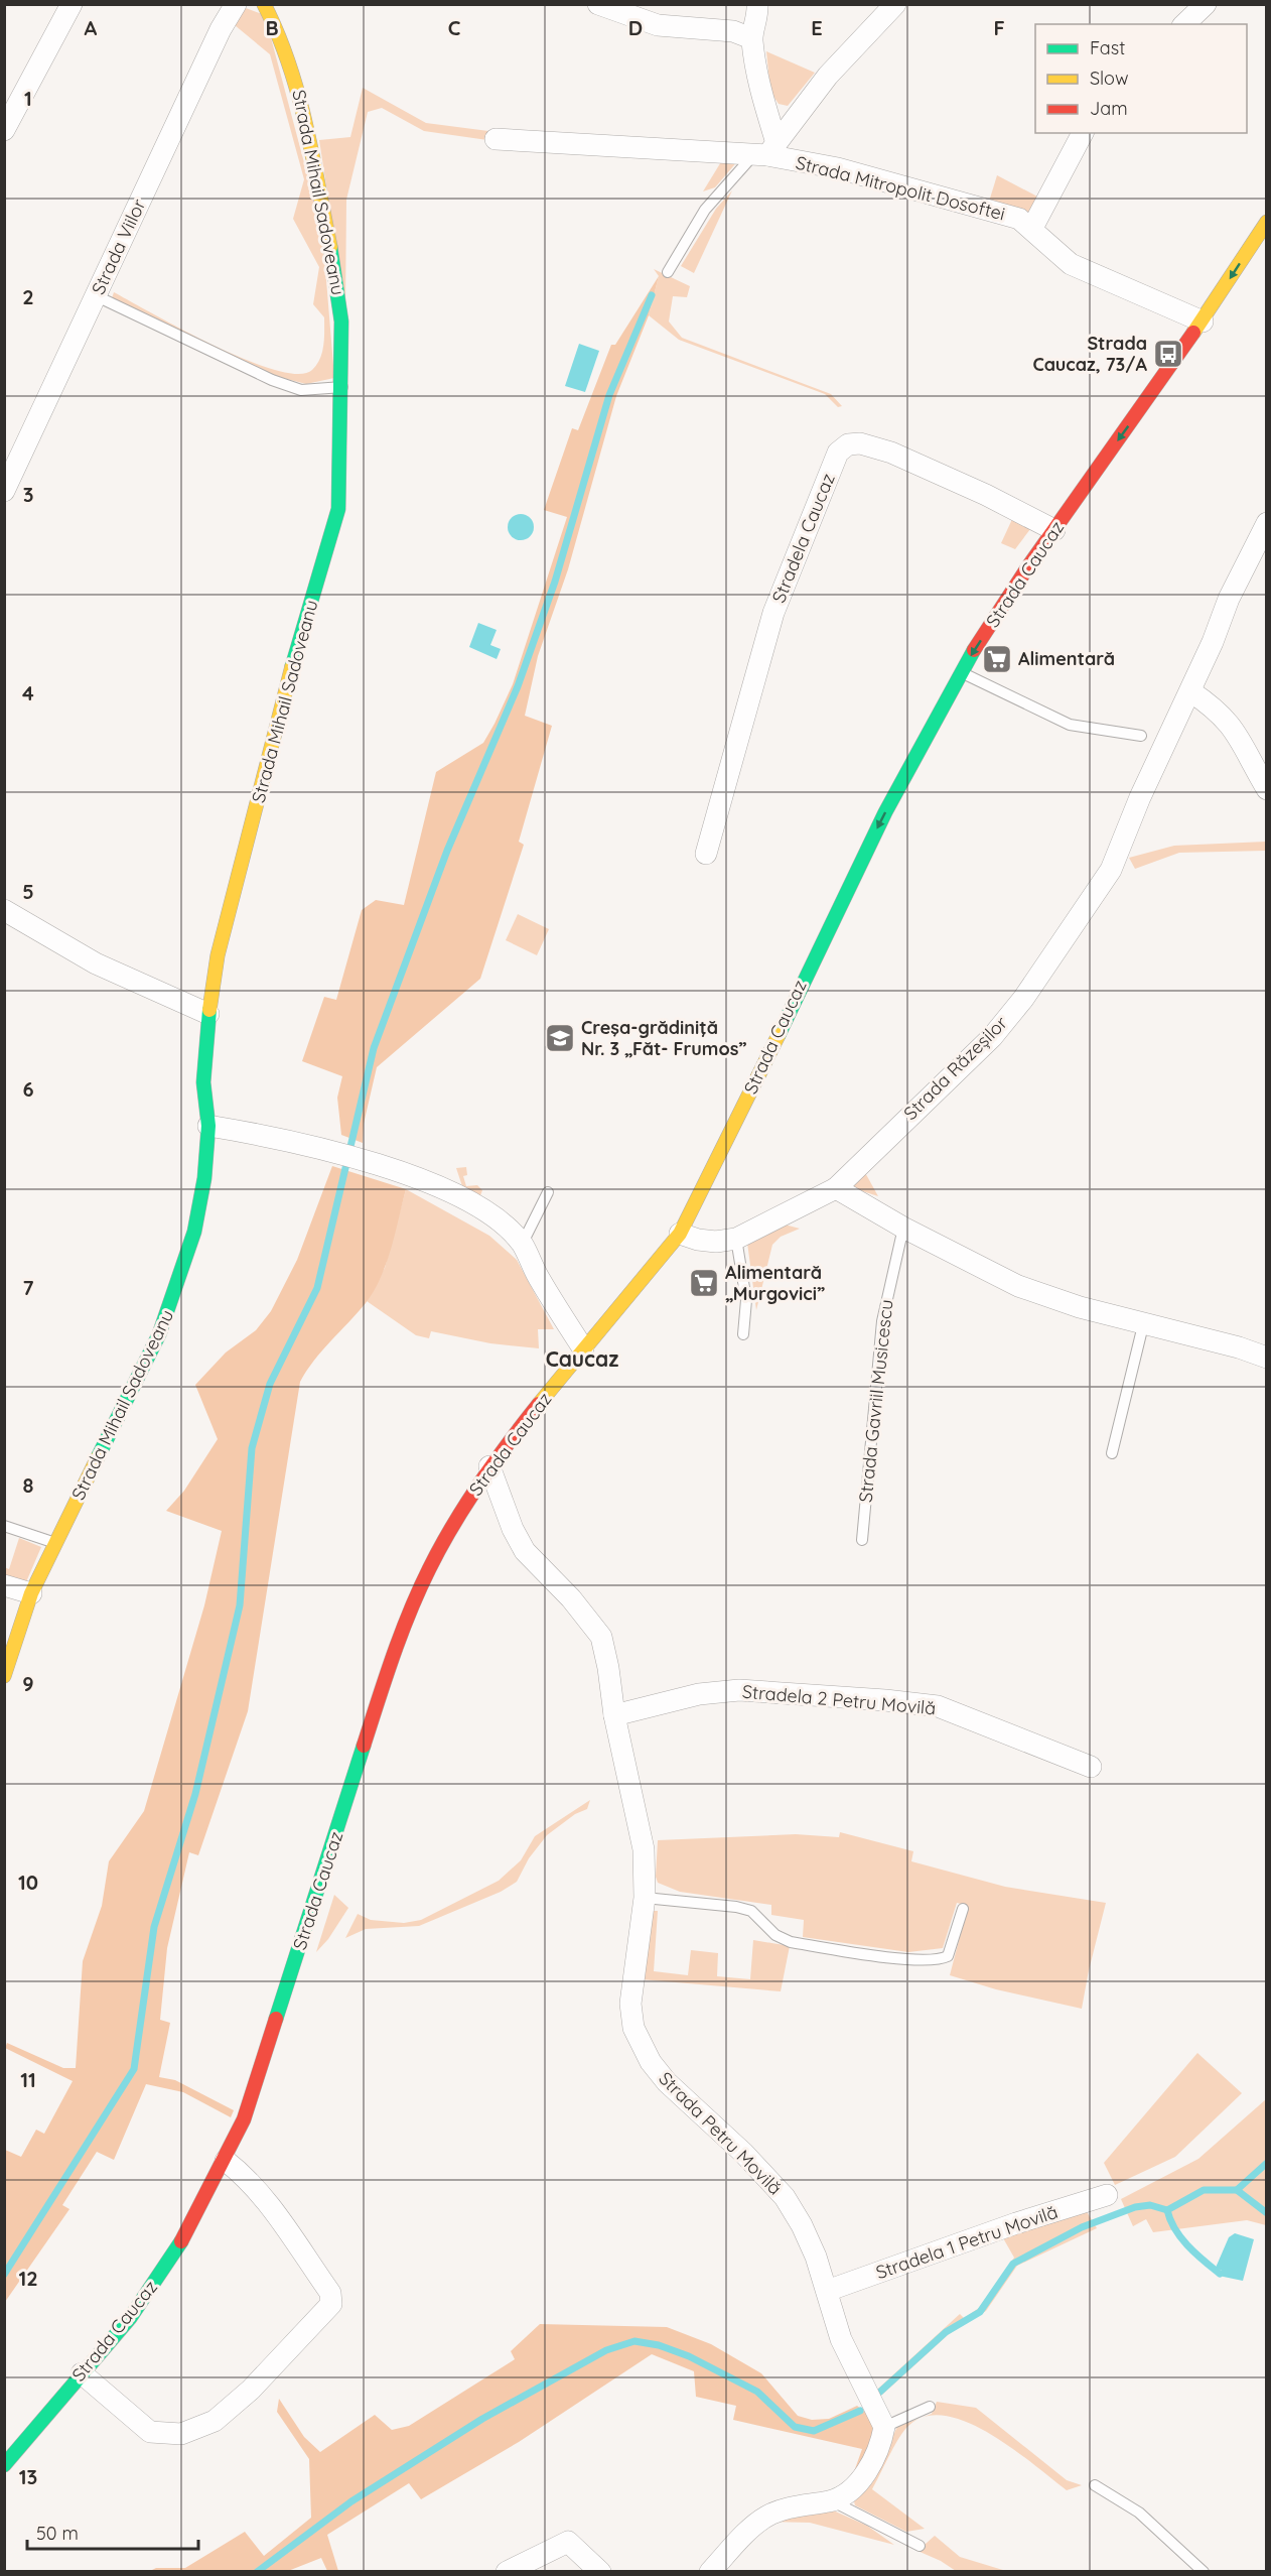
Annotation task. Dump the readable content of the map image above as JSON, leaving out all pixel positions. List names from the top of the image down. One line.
{"streets":{"street":["Strada Mitropolit Dosoftei","Strada Mihail Sadoveanu","Strada Viilor","Stradela Caucaz","Strada Caucaz","Strada Răzeșilor","Stradela 2 Petru Movilă","Strada Petru Movilă","Stradela 1 Petru Movilă"],"lane":["Strada Gavriil Musicescu"]},"crossings":[["Strada Mitropolit Dosoftei","Strada Caucaz"],["Stradela Caucaz","Strada Caucaz"],["Strada Caucaz","Strada Răzeșilor"],["Strada Caucaz","Strada Petru Movilă"],["Stradela 2 Petru Movilă","Strada Petru Movilă"],["Strada Petru Movilă","Stradela 1 Petru Movilă"]],"one_way":["Strada Caucaz"],"districts":["Caucaz"],"places":{"bus stop":["Strada Caucaz, 73/A"],"supermarket":["Alimentară","Alimentară „Murgovici”"],"school or university":["Creşa-grădiniţă Nr. 3 „Făt- Frumos”"]},"legend":["Fast","Slow","Jam"],"scale_bar":"50 m","grid":{"columns":["A","B","C","D","E","F"],"rows":["1","2","3","4","5","6","7","8","9","10","11","12","13"]}}
